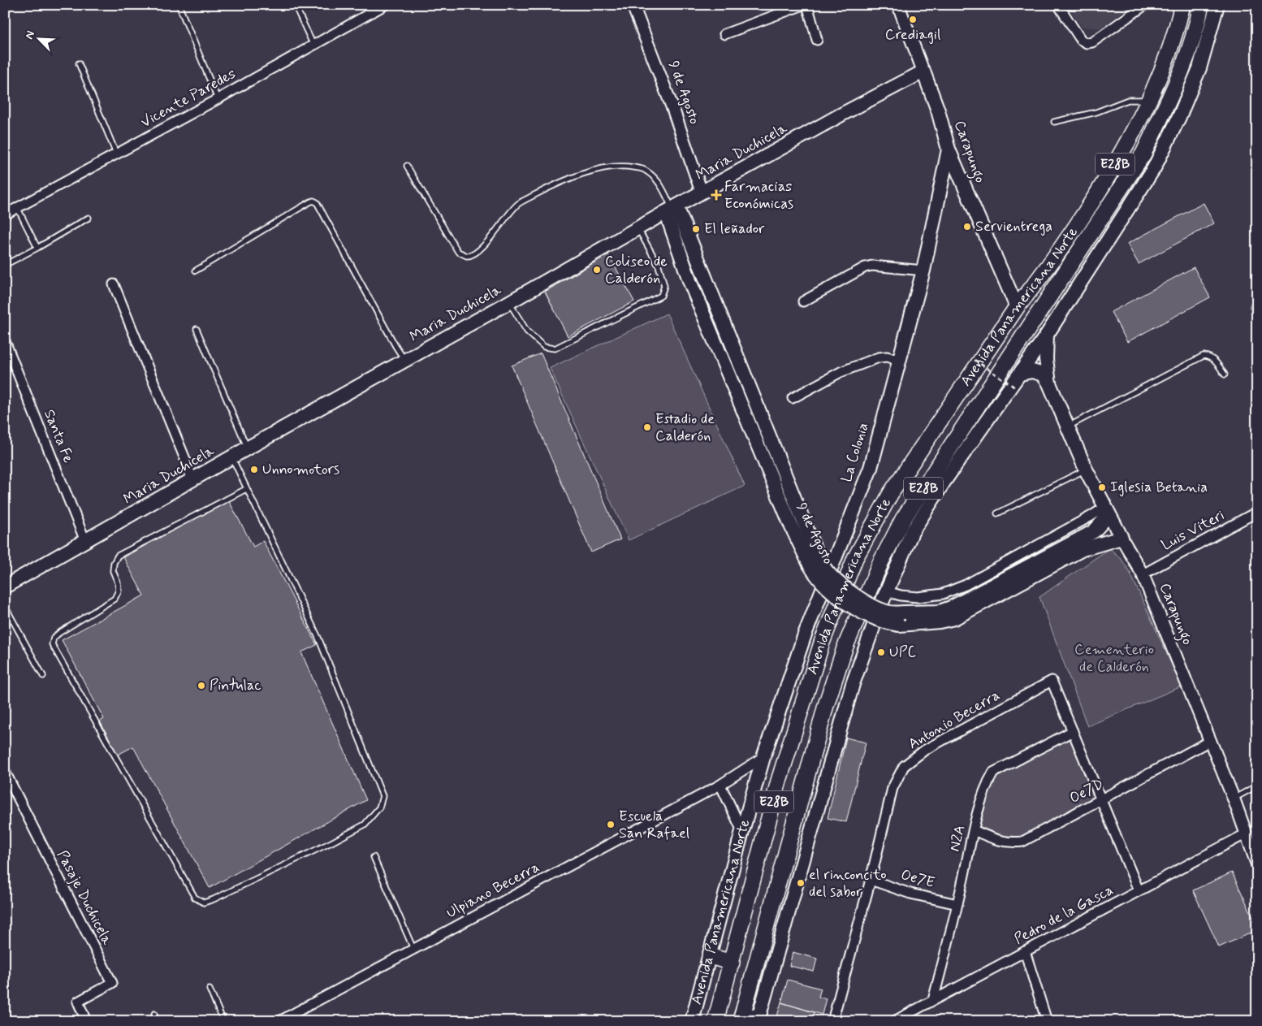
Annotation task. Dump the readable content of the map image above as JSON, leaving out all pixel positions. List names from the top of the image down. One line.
{"streets":{"highway":["E28B","Avenida Panamericana Norte"],"main road":["9 de Agosto","Maria Duchicela","Carapungo","La Colonia"],"street":["Vicente Paredes","Santa Fe","Luis Viteri","Antonio Becerra","Oe7D","N2A","Oe7E","Ulpiano Becerra","Pasaje Duchicela","Pedro de la Gasca"]},"crossings":[["9 de Agosto","Maria Duchicela"],["9 de Agosto","Carapungo"],["Maria Duchicela","Carapungo"],["Maria Duchicela","Santa Fe"],["Carapungo","Avenida Panamericana Norte"],["Carapungo","La Colonia"],["Carapungo","Luis Viteri"],["Carapungo","Oe7D"],["Carapungo","Pedro de la Gasca"],["Avenida Panamericana Norte","La Colonia"],["Avenida Panamericana Norte","Ulpiano Becerra"],["La Colonia","Ulpiano Becerra"],["Antonio Becerra","Oe7D"],["Antonio Becerra","N2A"],["Antonio Becerra","Oe7E"],["Antonio Becerra","Pedro de la Gasca"],["Oe7D","N2A"],["N2A","Oe7E"],["N2A","Pedro de la Gasca"]],"parks":["Cementerio de Calderón"],"places":{"other":["Crediagil","Servientrega","El leñador","Coliseo de Calderón","Estadio de Calderón","Unnomotors","Iglesia Betania","UPC","Pintulac","Escuela San Rafael","el rinconcito del sabor"],"health":["Farmacias Económicas"]},"north":"top left"}
